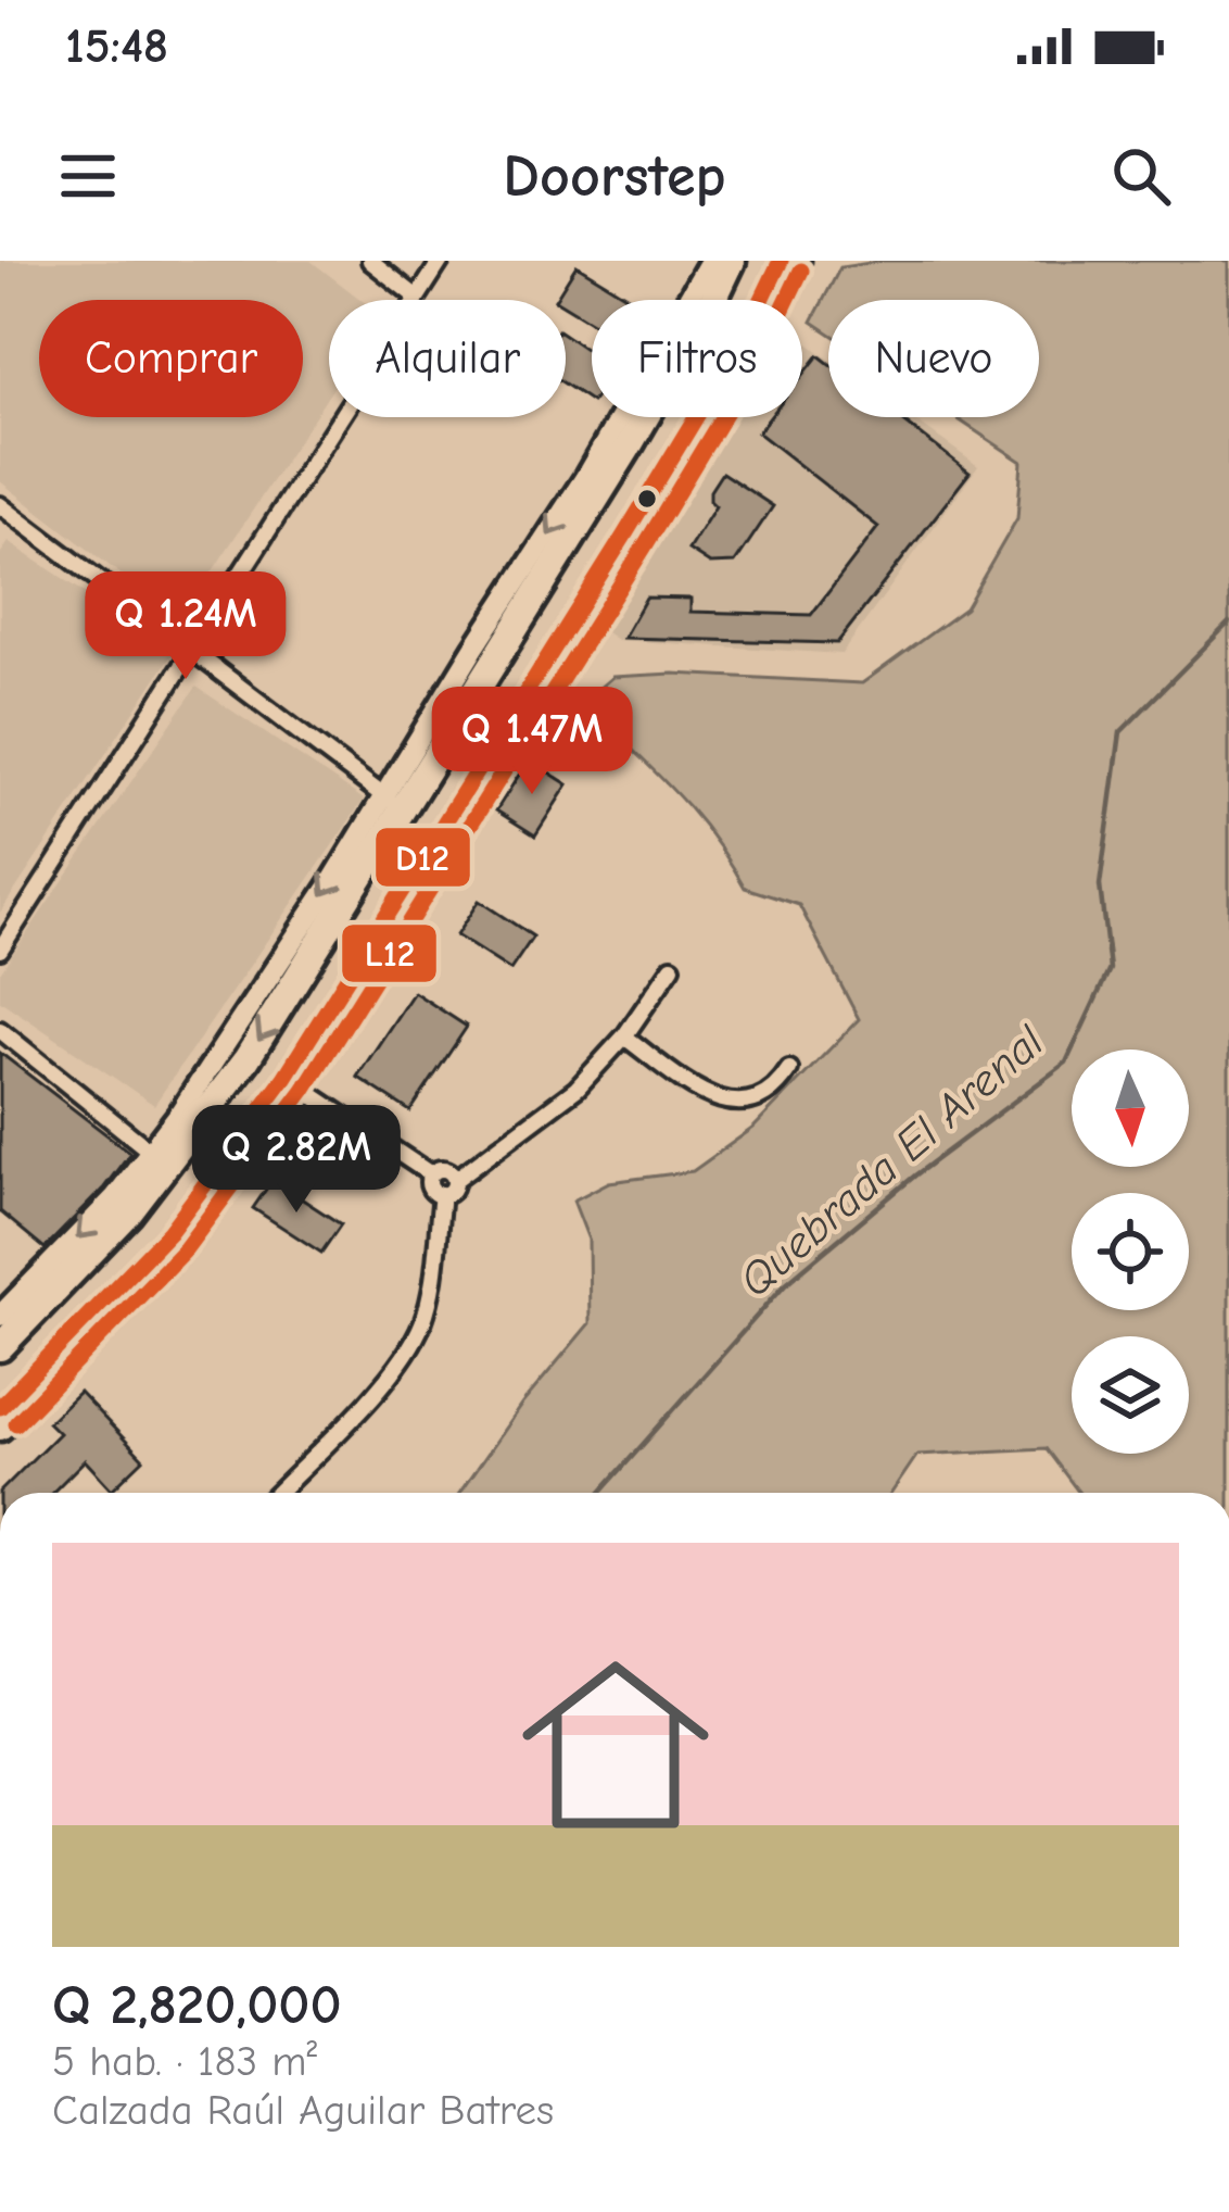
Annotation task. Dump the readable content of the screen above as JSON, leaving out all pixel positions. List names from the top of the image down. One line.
{"water":["Quebrada El Arenal"],"lines":["transit line D12","transit line L12"],"north":"bottom","page":{"status":"15:48","header":"Doorstep","chip":["Comprar","Alquilar","Filtros","Nuevo"],"price":["Q 1.24M","Q 1.47M","Q 2.82M"],"list":[{"name":"Q 2,820,000","note":"5 hab. · 183 m² · Calzada Raúl Aguilar Batres"}]}}
